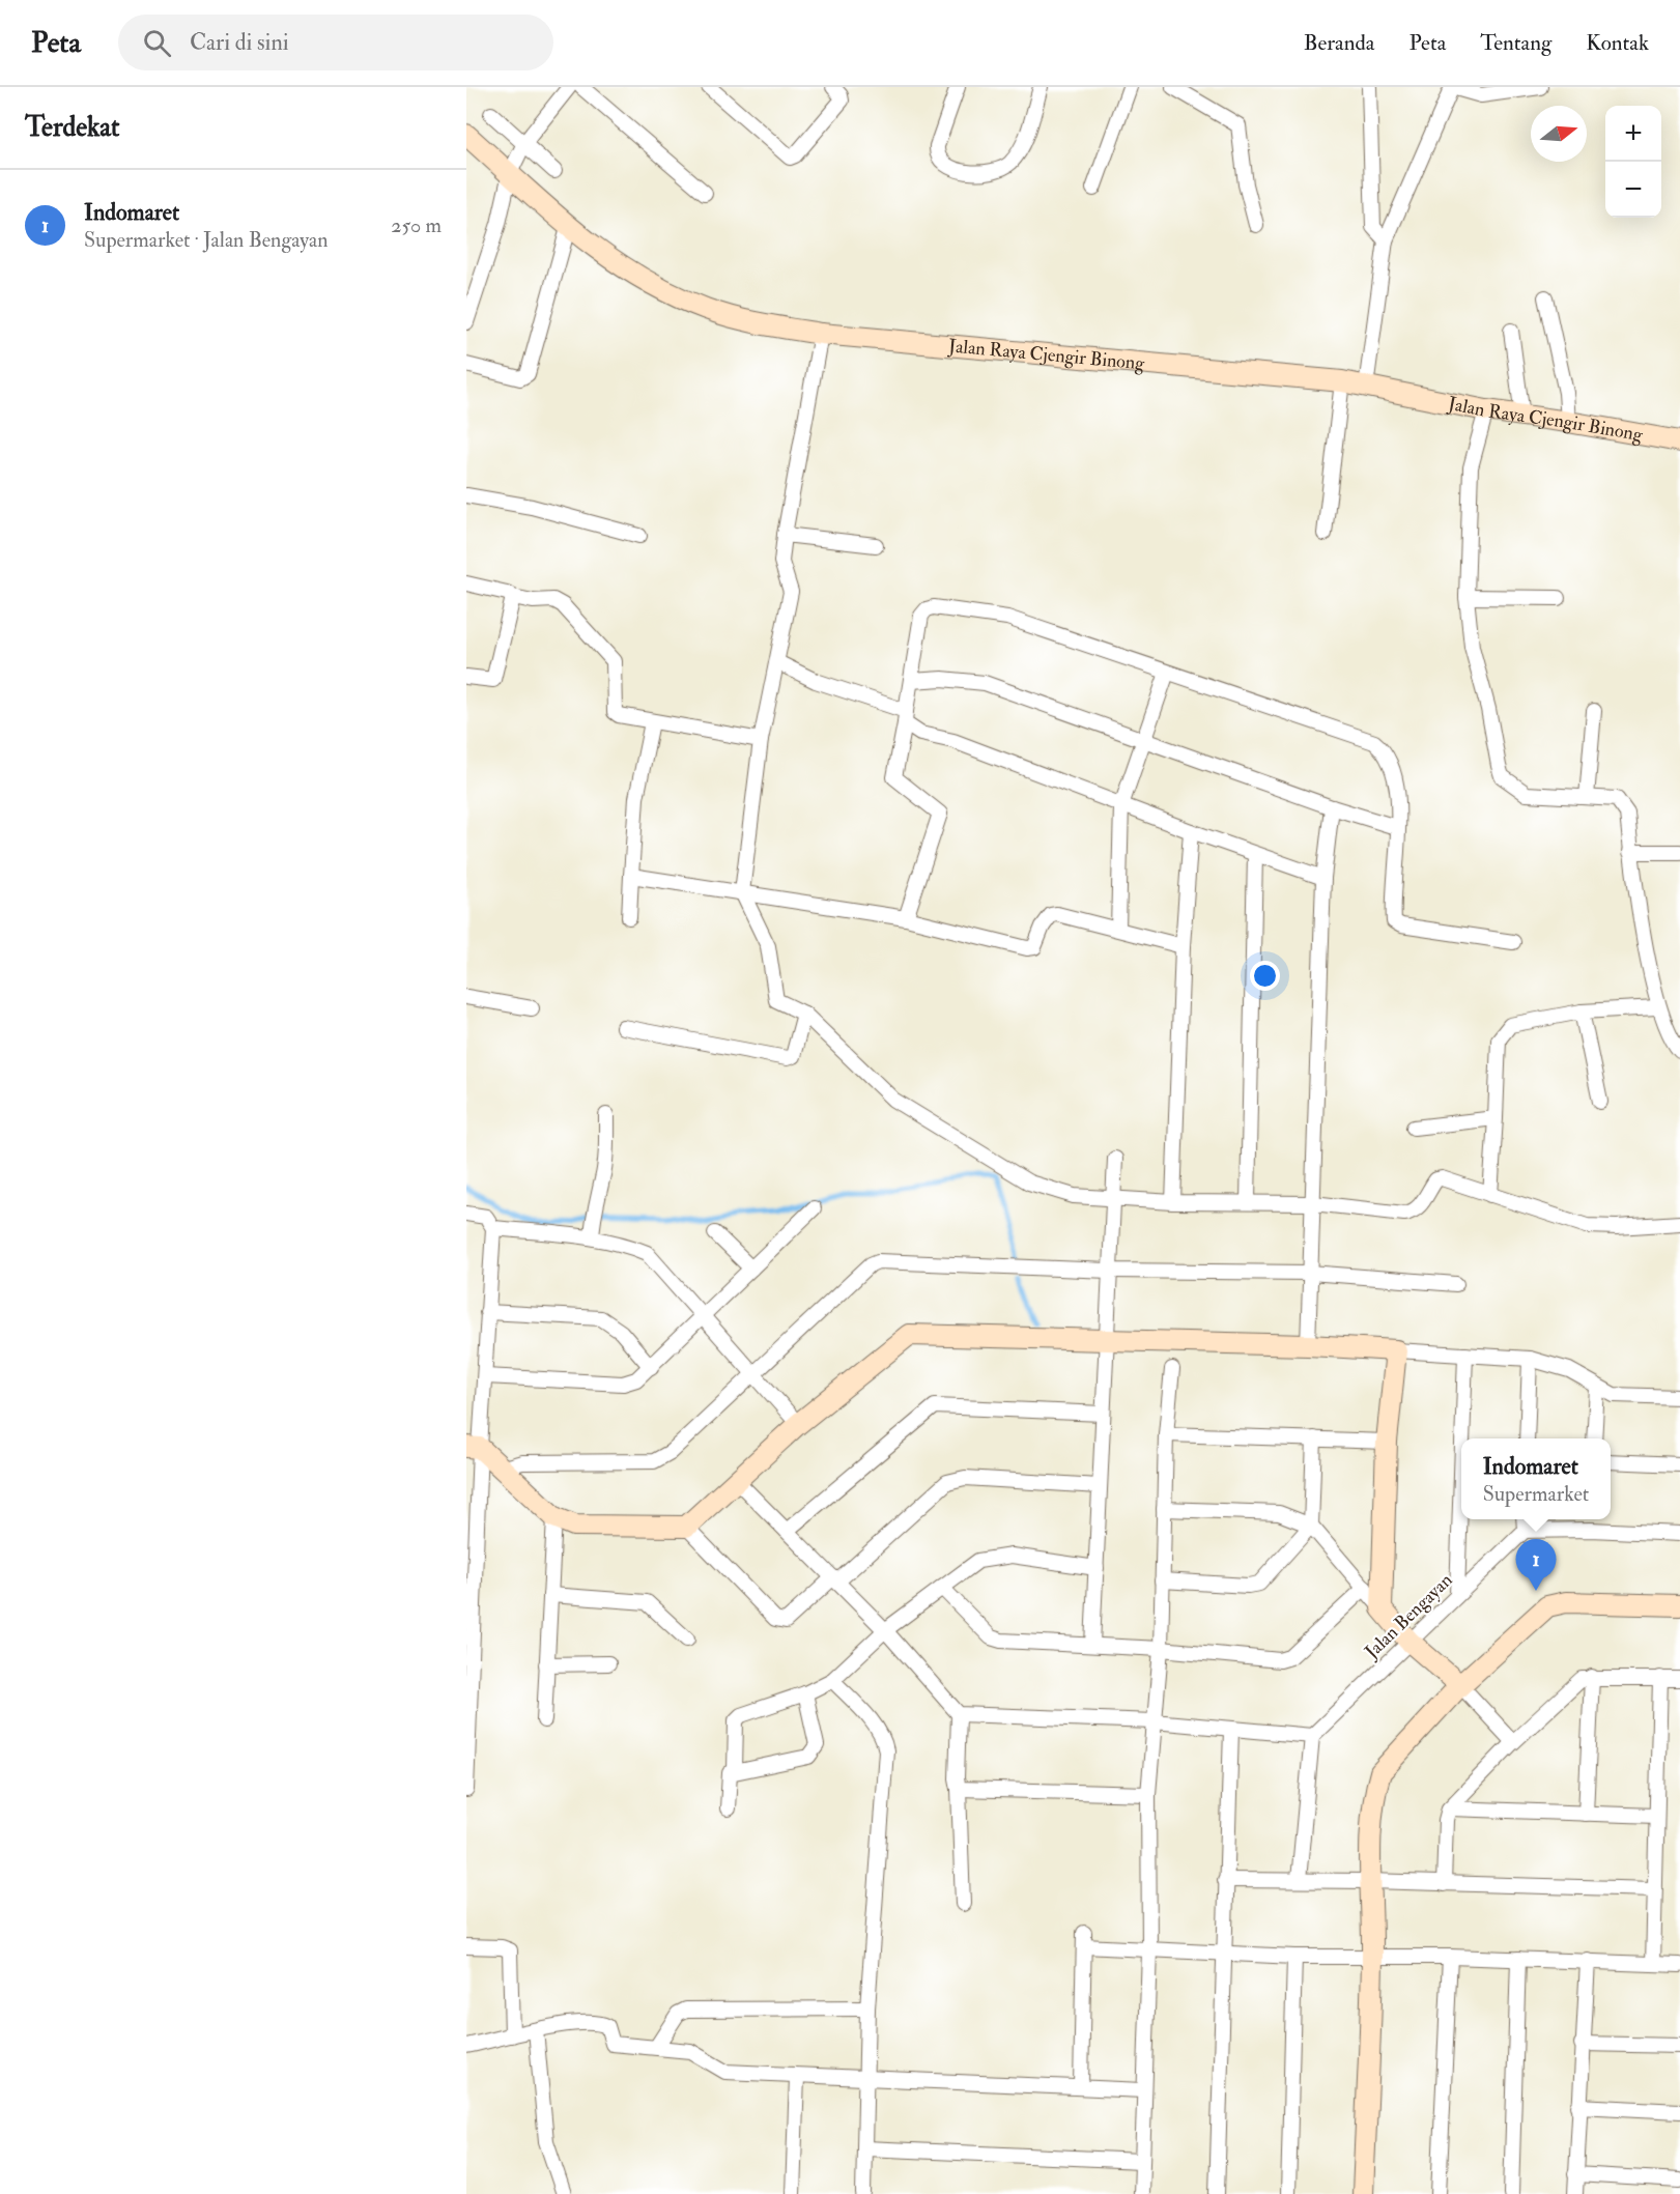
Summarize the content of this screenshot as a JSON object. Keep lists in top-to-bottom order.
{
  "streets": {
    "street": ["Jalan Raya Cjengir Binong", "Jalan Bengayan"]
  },
  "north": "right",
  "page": {
    "header": "Peta",
    "search": "Cari di sini",
    "nav": [
      "Beranda",
      "Peta",
      "Tentang",
      "Kontak"
    ],
    "heading": "Terdekat",
    "map_buttons": ["+", "−"],
    "list": [
      {
        "mark": "1",
        "name": "Indomaret",
        "note": "Supermarket · Jalan Bengayan",
        "value": "250 m"
      }
    ],
    "popup": ["Indomaret", "Supermarket"],
    "pins": "1"
  }
}
